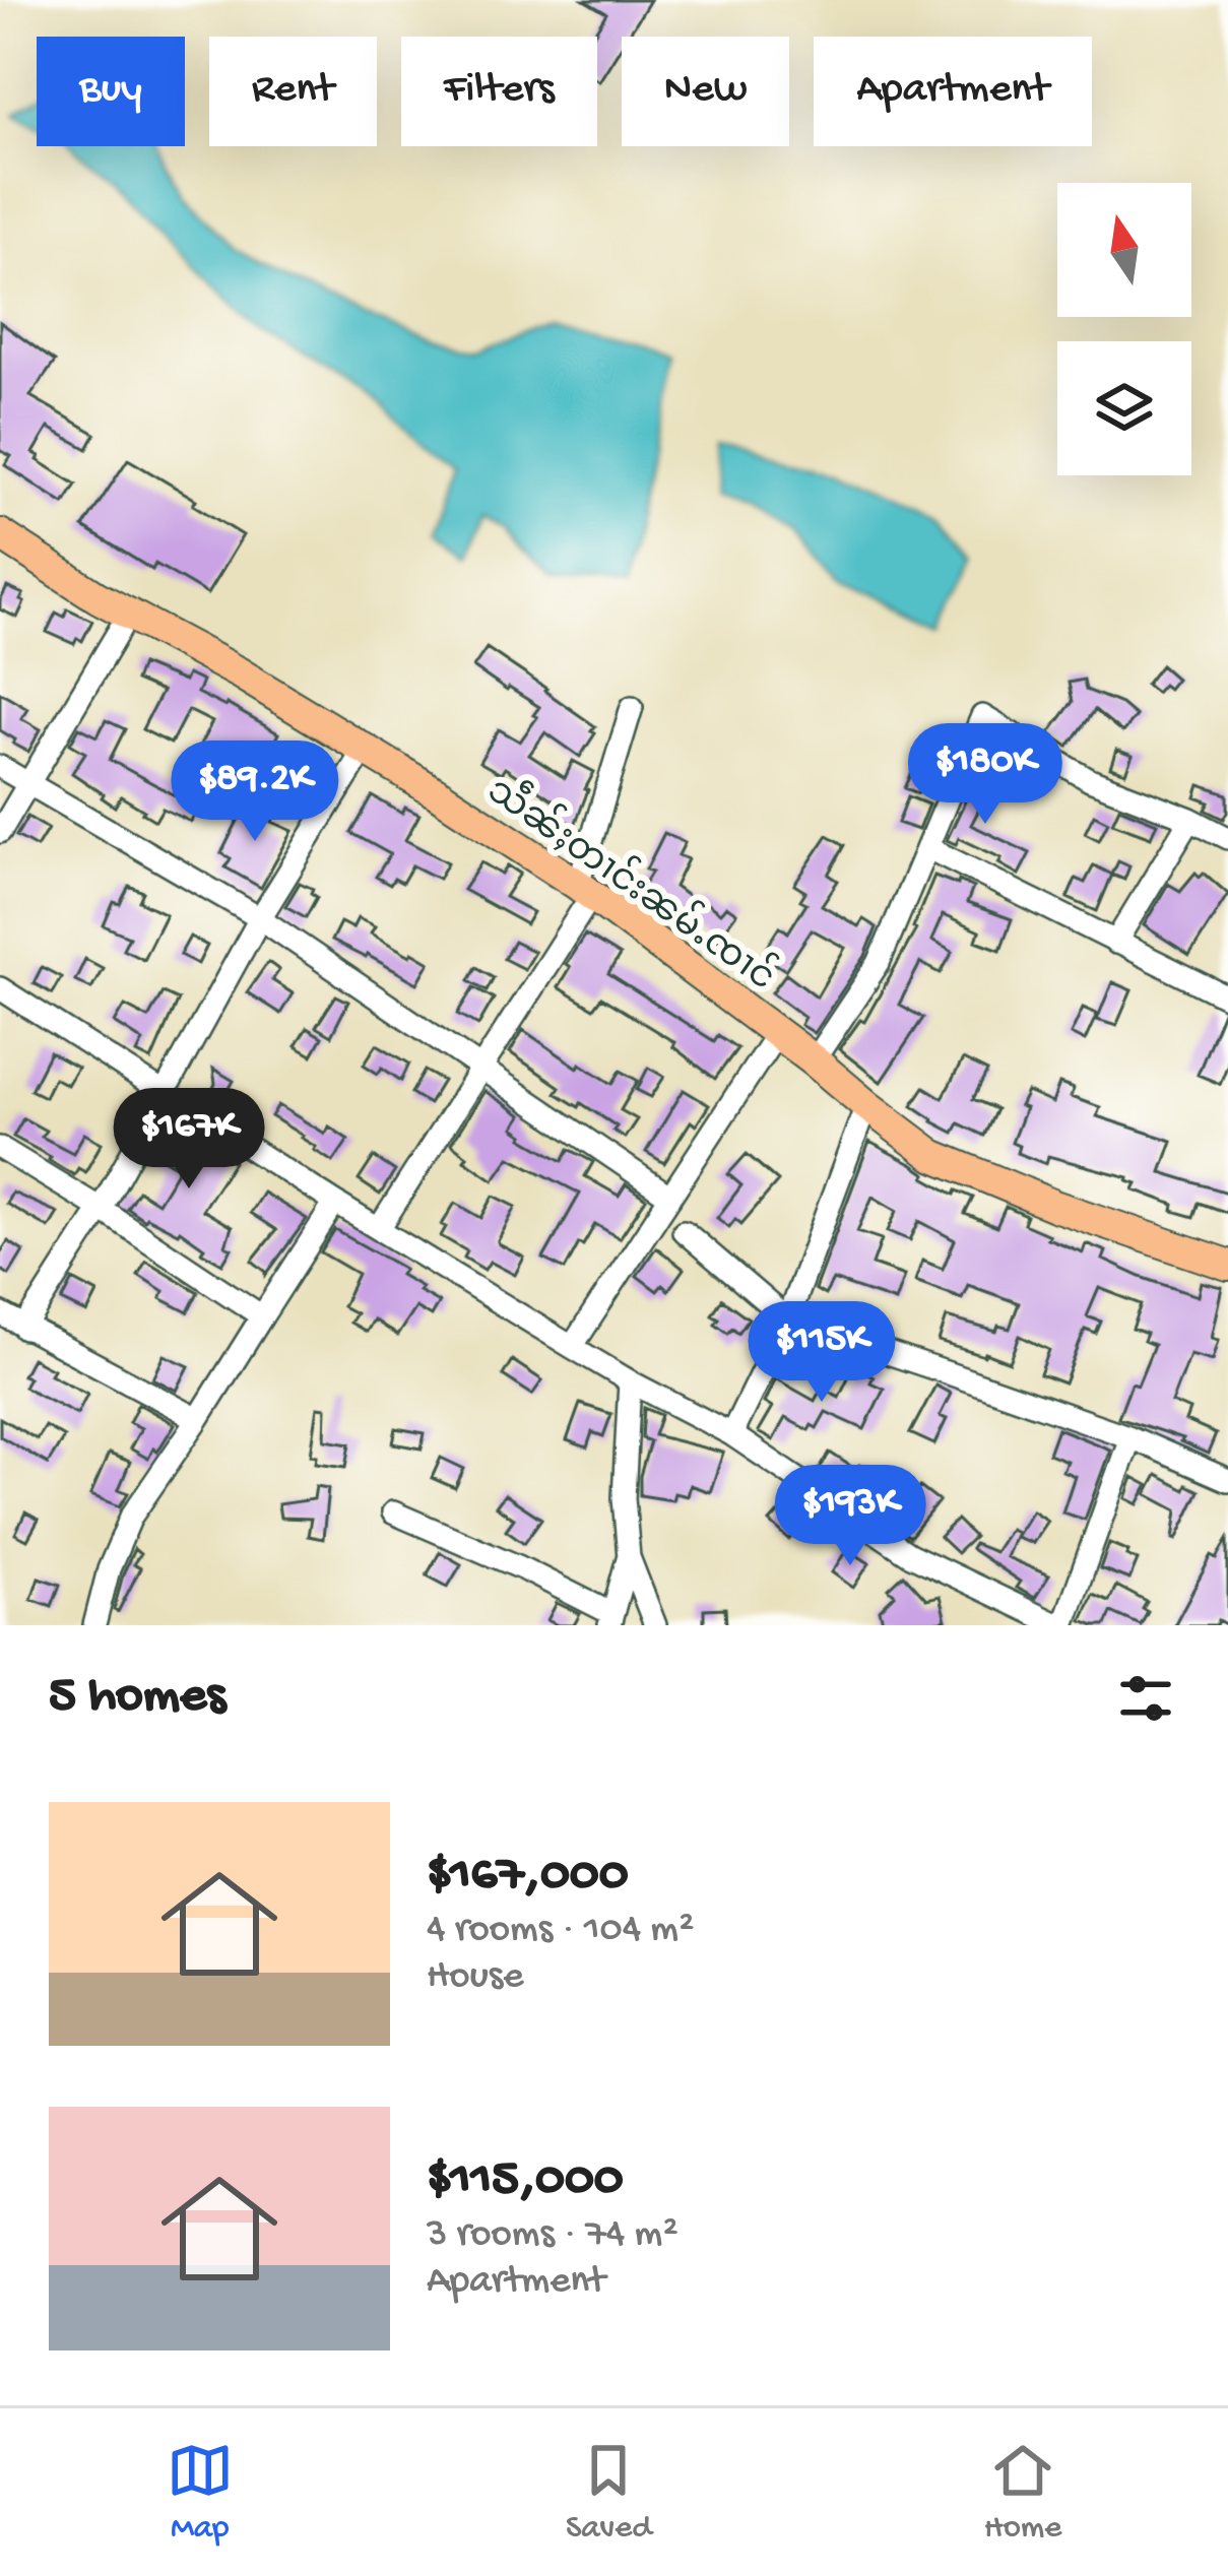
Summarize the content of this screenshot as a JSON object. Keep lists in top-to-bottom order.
{
  "streets": {
    "highway": ["သဵၼ်ႈတၢင်းၼမ်ႉၸၢင်"]
  },
  "north": "top",
  "page": {
    "chip": [
      "Buy",
      "Rent",
      "Filters",
      "New",
      "Apartment"
    ],
    "price": [
      "$180K",
      "$89.2K",
      "$167K",
      "$115K",
      "$193K"
    ],
    "heading": "5 homes",
    "list": [
      {
        "name": "$167,000",
        "note": "4 rooms · 104 m² · House"
      },
      {
        "name": "$115,000",
        "note": "3 rooms · 74 m² · Apartment"
      }
    ],
    "tabs": ["Map", "Saved", "Home"]
  }
}
